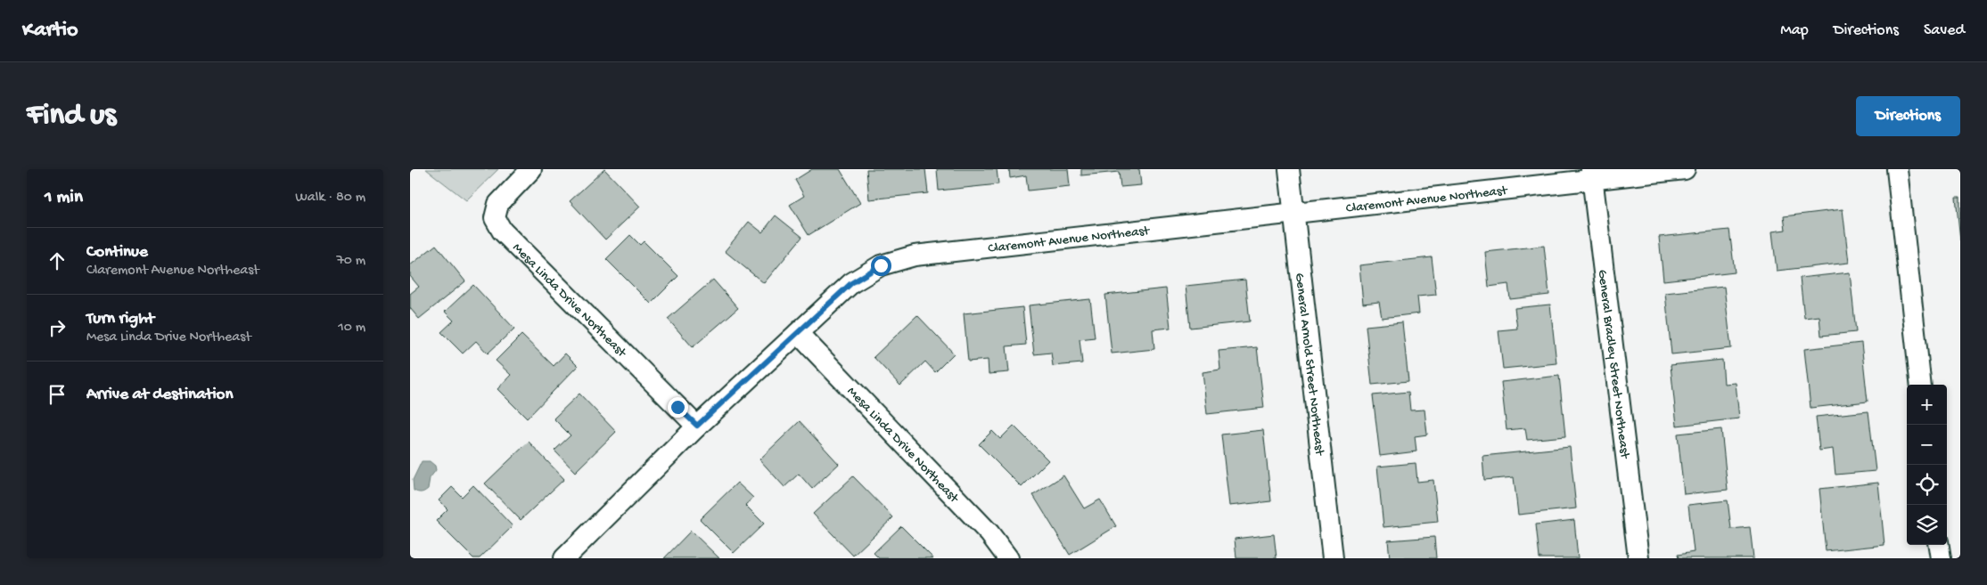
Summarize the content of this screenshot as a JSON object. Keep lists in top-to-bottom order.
{
  "streets": {
    "street": [
      "Claremont Avenue Northeast",
      "Mesa Linda Drive Northeast",
      "General Arnold Street Northeast",
      "General Bradley Street Northeast"
    ]
  },
  "crossings": [
    ["Claremont Avenue Northeast", "Mesa Linda Drive Northeast"],
    ["Claremont Avenue Northeast", "General Arnold Street Northeast"],
    ["Claremont Avenue Northeast", "General Bradley Street Northeast"]
  ],
  "page": {
    "header": "Kartio",
    "nav": ["Map", "Directions", "Saved"],
    "buttons": "Directions",
    "title": "Find us",
    "heading": ["1 min", "Walk · 80 m"],
    "list": [
      ["Continue", "Claremont Avenue Northeast", "70 m"],
      ["Turn right", "Mesa Linda Drive Northeast", "10 m"],
      "Arrive at destination"
    ],
    "map_buttons": ["+", "−"]
  }
}
